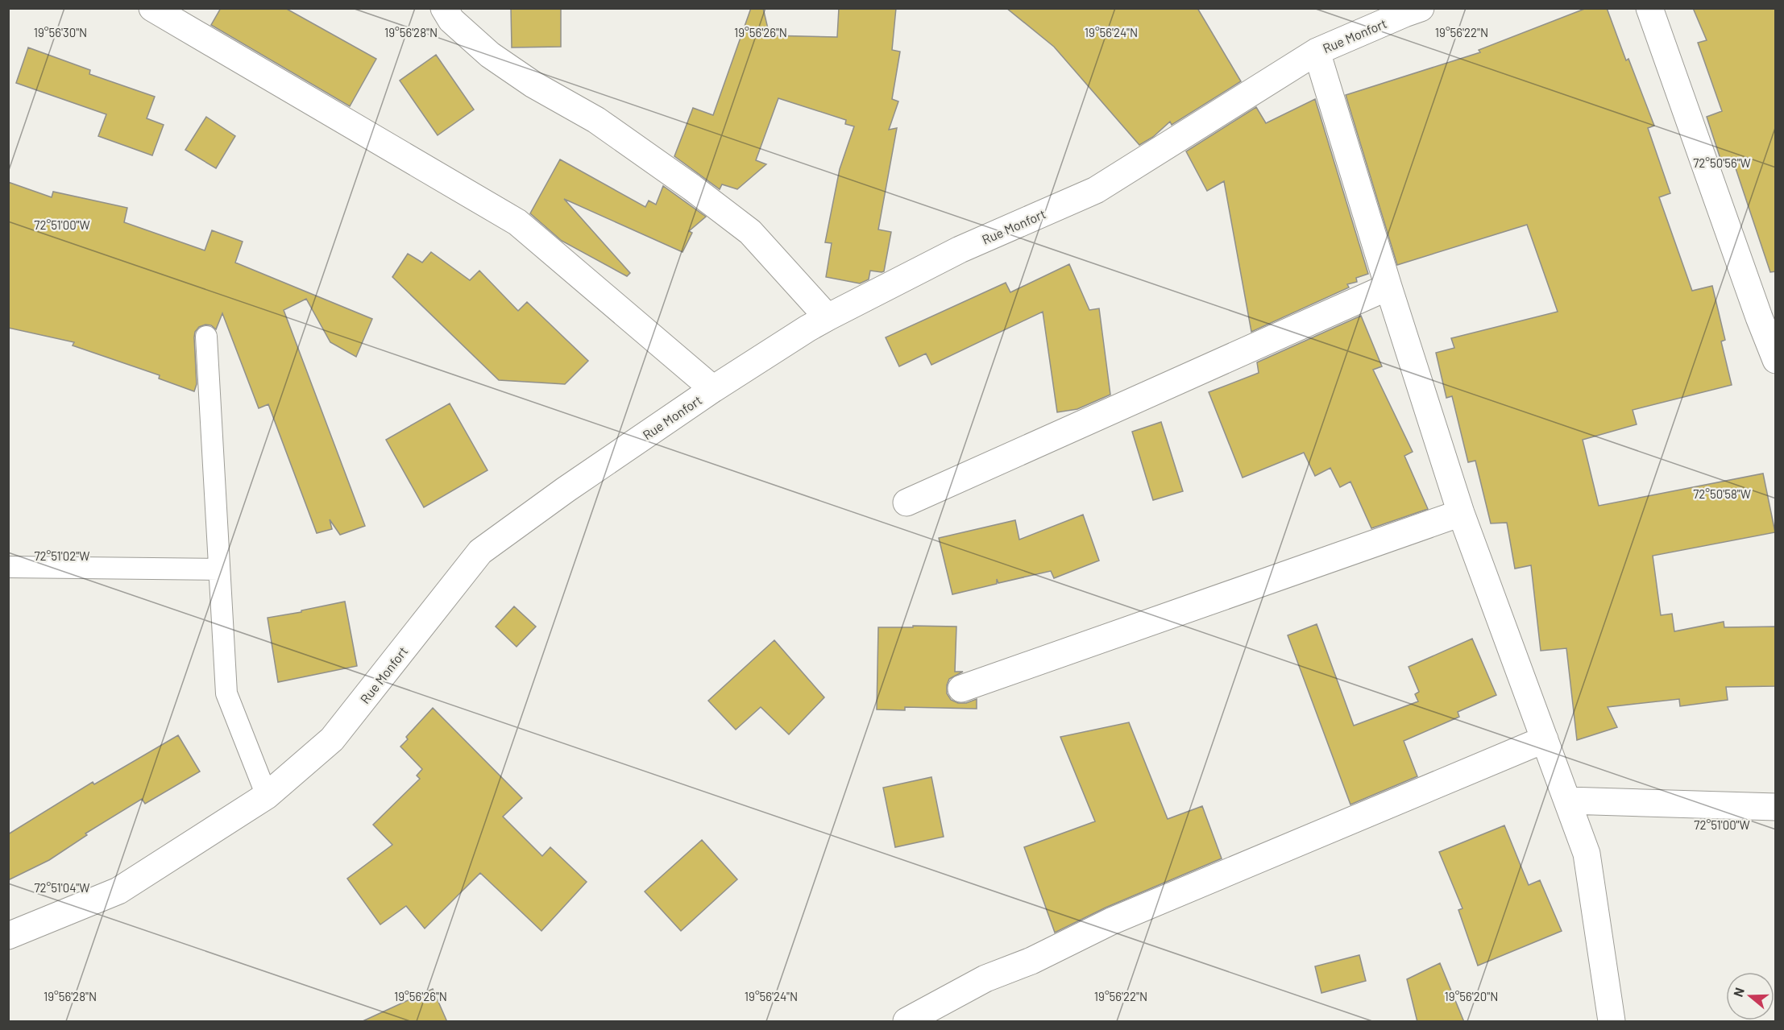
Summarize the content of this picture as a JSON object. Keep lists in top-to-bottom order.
{
  "streets": {
    "street": ["Rue Monfort"]
  },
  "north": "left",
  "coordinates": [
    "19°56'30\"N",
    "19°56'28\"N",
    "19°56'26\"N",
    "19°56'24\"N",
    "19°56'22\"N",
    "72°50'56\"W",
    "72°51'00\"W",
    "72°50'58\"W",
    "72°51'02\"W",
    "72°51'04\"W",
    "19°56'20\"N"
  ]
}
